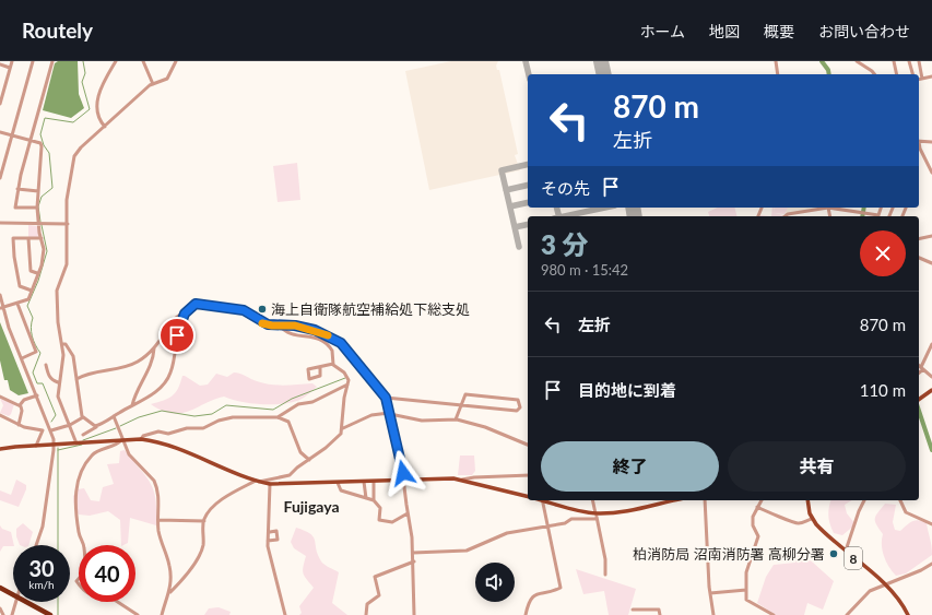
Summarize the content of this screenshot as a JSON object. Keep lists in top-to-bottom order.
{
  "streets": {
    "main road": ["8"]
  },
  "districts": ["Fujigaya"],
  "places": ["海上自衛隊航空補給処下総支処", "柏消防局 沼南消防署 高柳分署"],
  "page": {
    "header": "Routely",
    "nav": [
      "ホーム",
      "地図",
      "概要",
      "お問い合わせ"
    ],
    "turn": ["870 m", "左折"],
    "then": "その先",
    "heading": ["3 分", "980 m · 15:42"],
    "list": [
      {
        "name": "左折",
        "value": "870 m"
      },
      {
        "name": "目的地に到着",
        "value": "110 m"
      }
    ],
    "buttons": ["終了", "共有"],
    "speed": "30 km/h",
    "limit": "40"
  }
}
